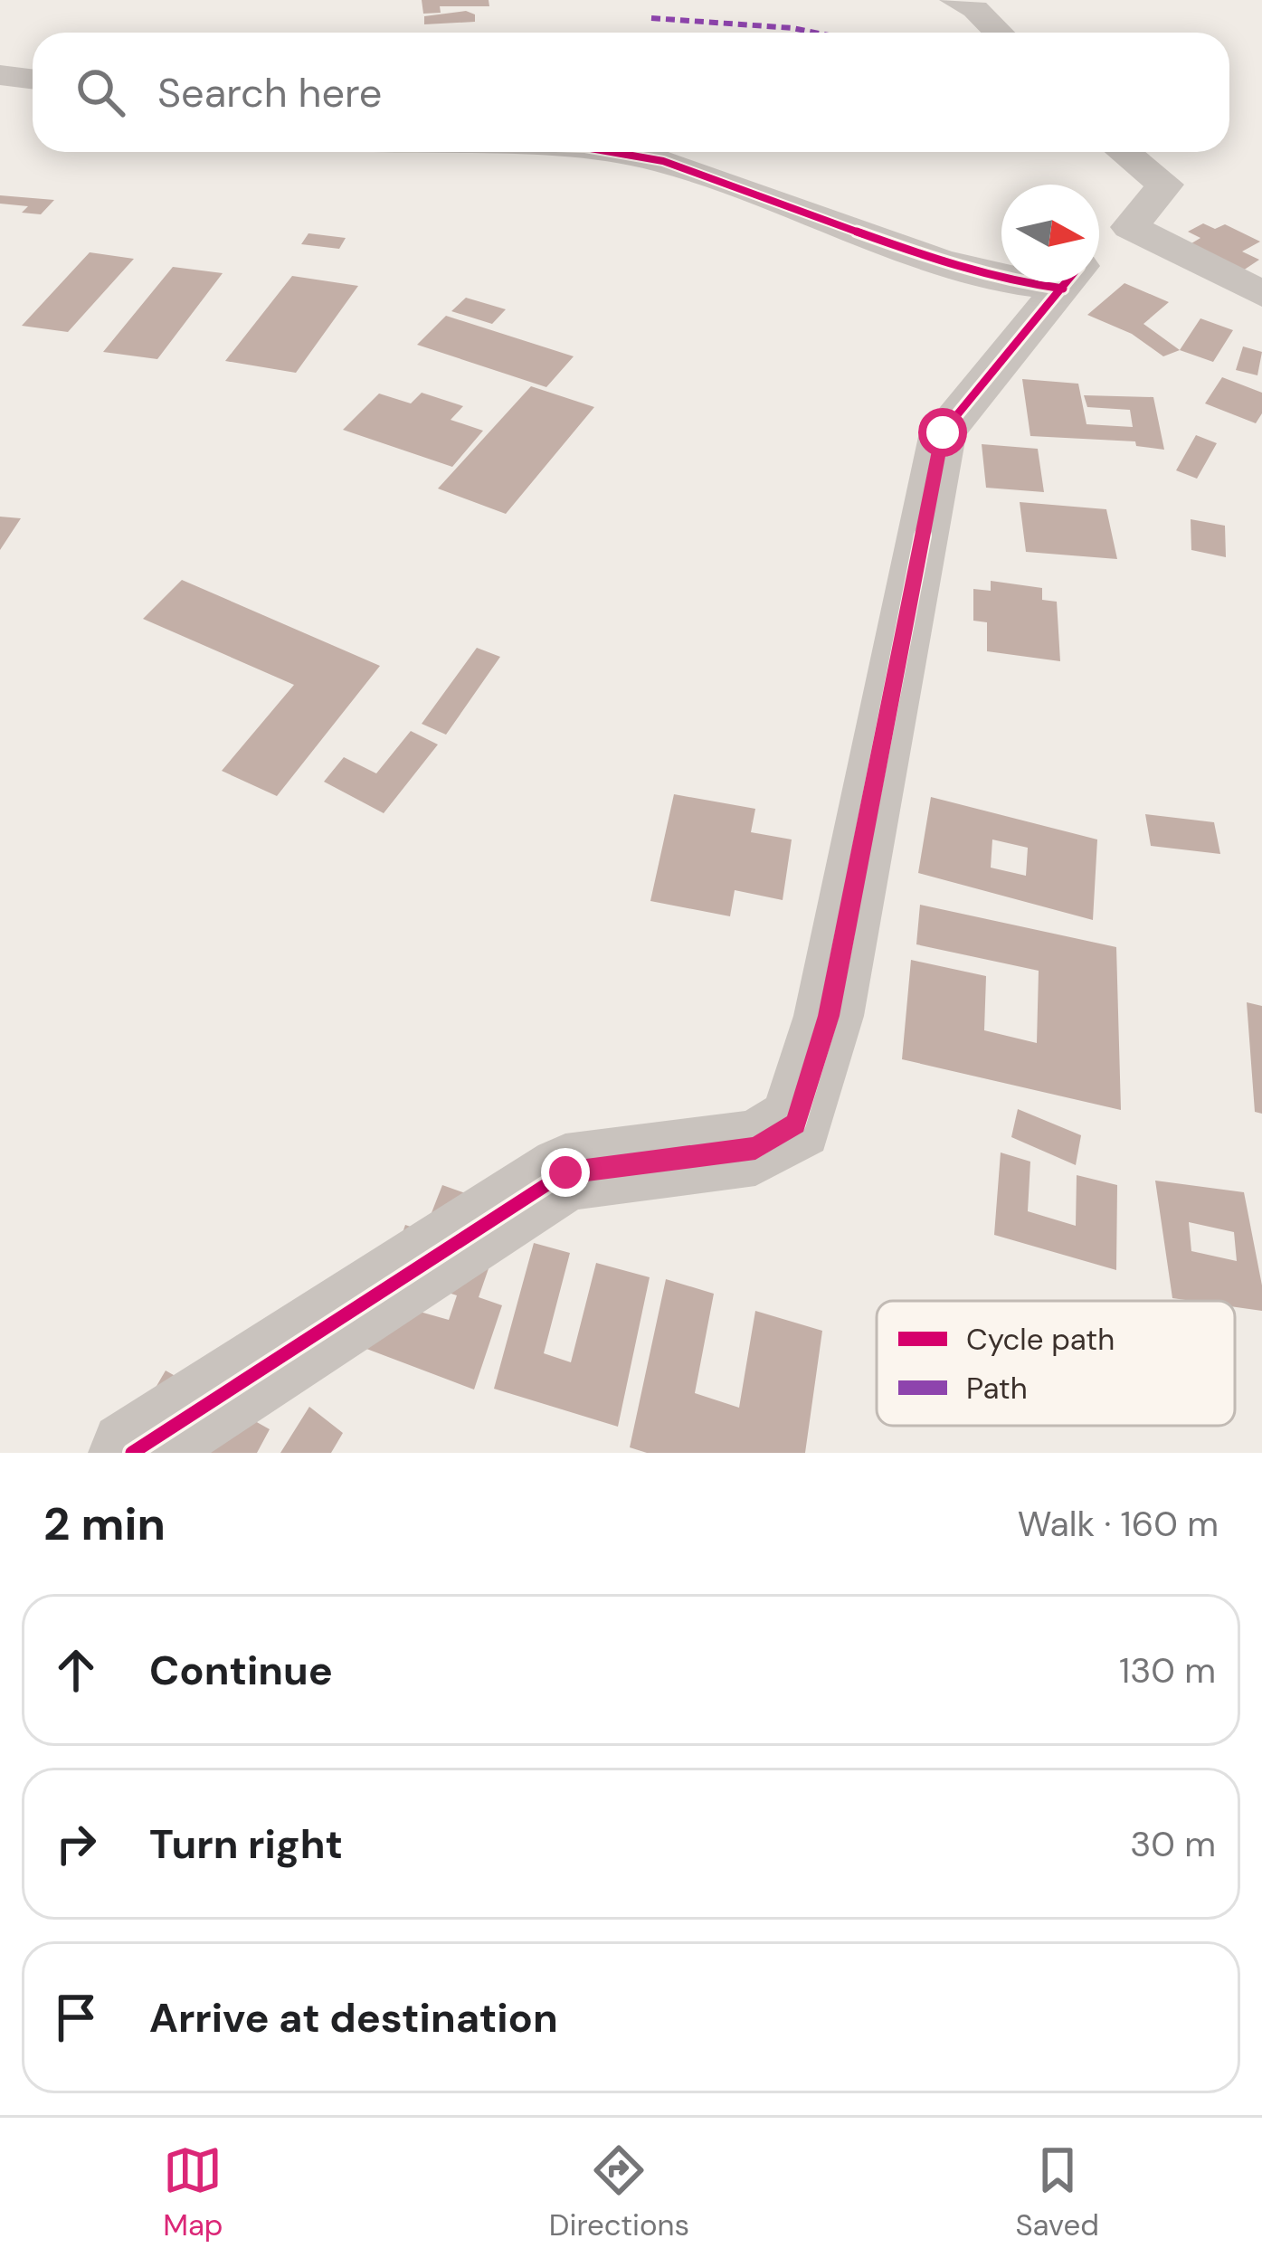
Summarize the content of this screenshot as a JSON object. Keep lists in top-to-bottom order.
{
  "legend": ["Cycle path", "Path"],
  "north": "right",
  "page": {
    "search": "Search here",
    "heading": ["2 min", "Walk · 160 m"],
    "list": [
      ["Continue", "130 m"],
      ["Turn right", "30 m"],
      "Arrive at destination"
    ],
    "nav": ["Map", "Directions", "Saved"]
  }
}
